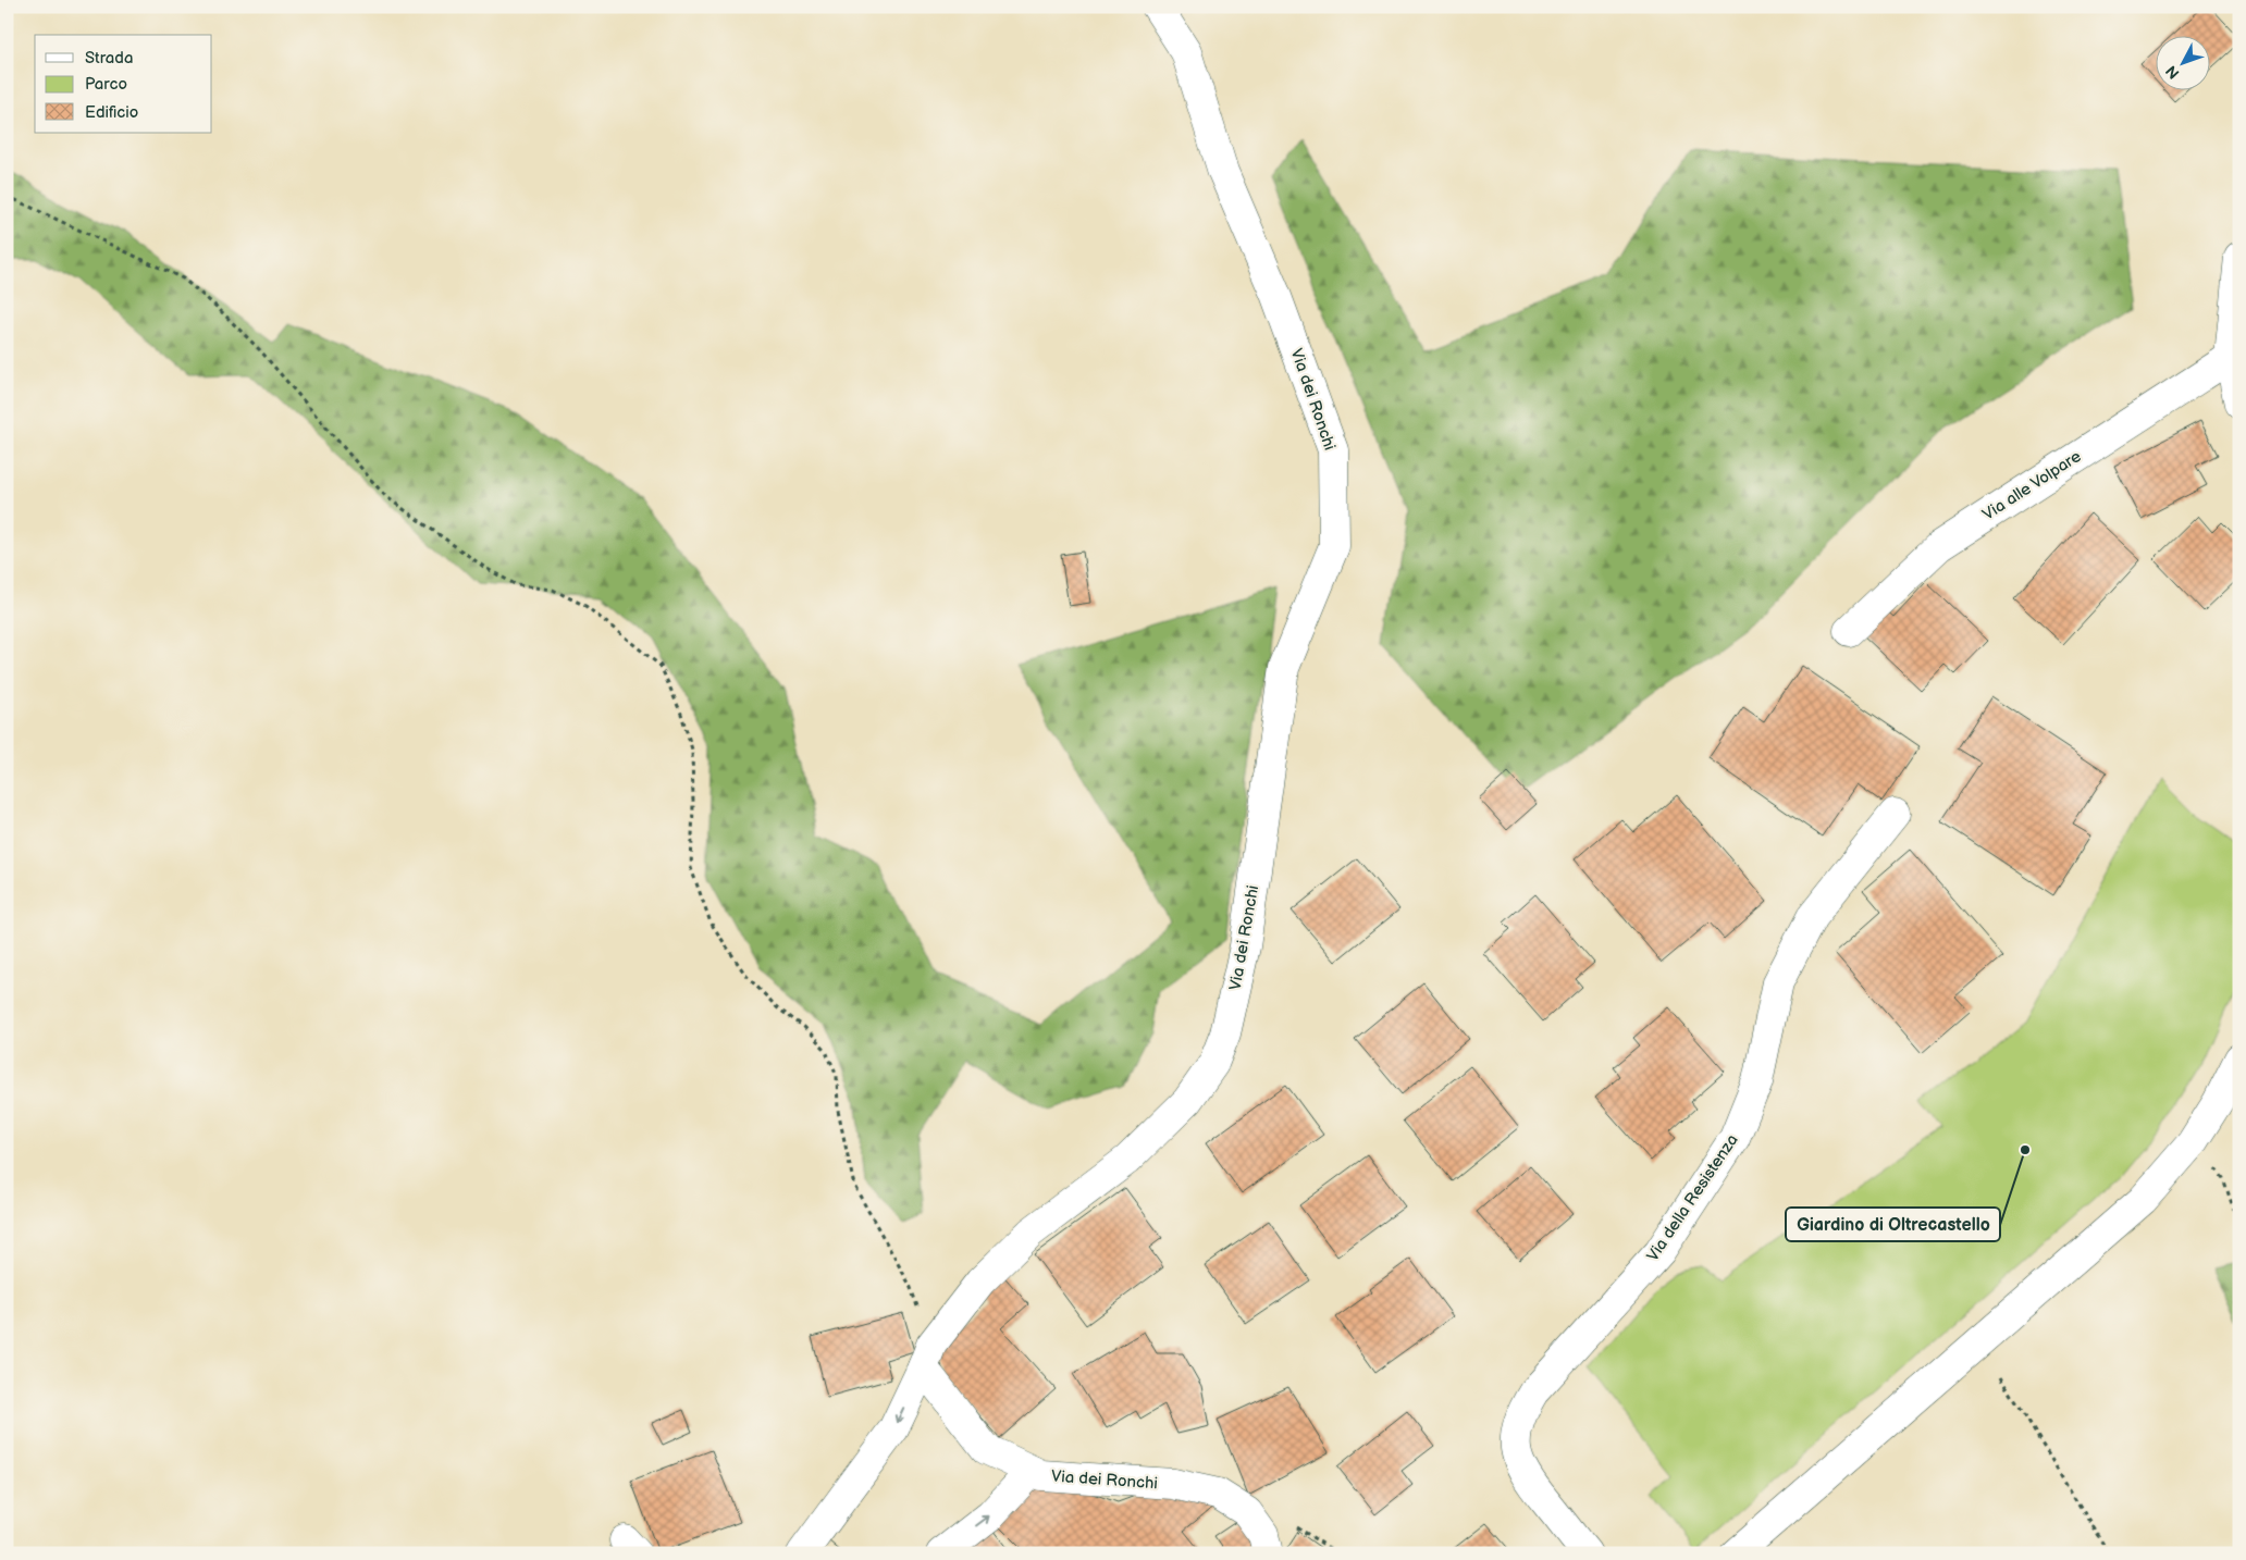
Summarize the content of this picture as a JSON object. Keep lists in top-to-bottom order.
{
  "streets": {
    "street": ["Via dei Ronchi", "Via alle Volpare", "Via della Resistenza"]
  },
  "places": ["Giardino di Oltrecastello"],
  "legend": ["Strada", "Parco", "Edificio"],
  "north": "bottom left"
}
